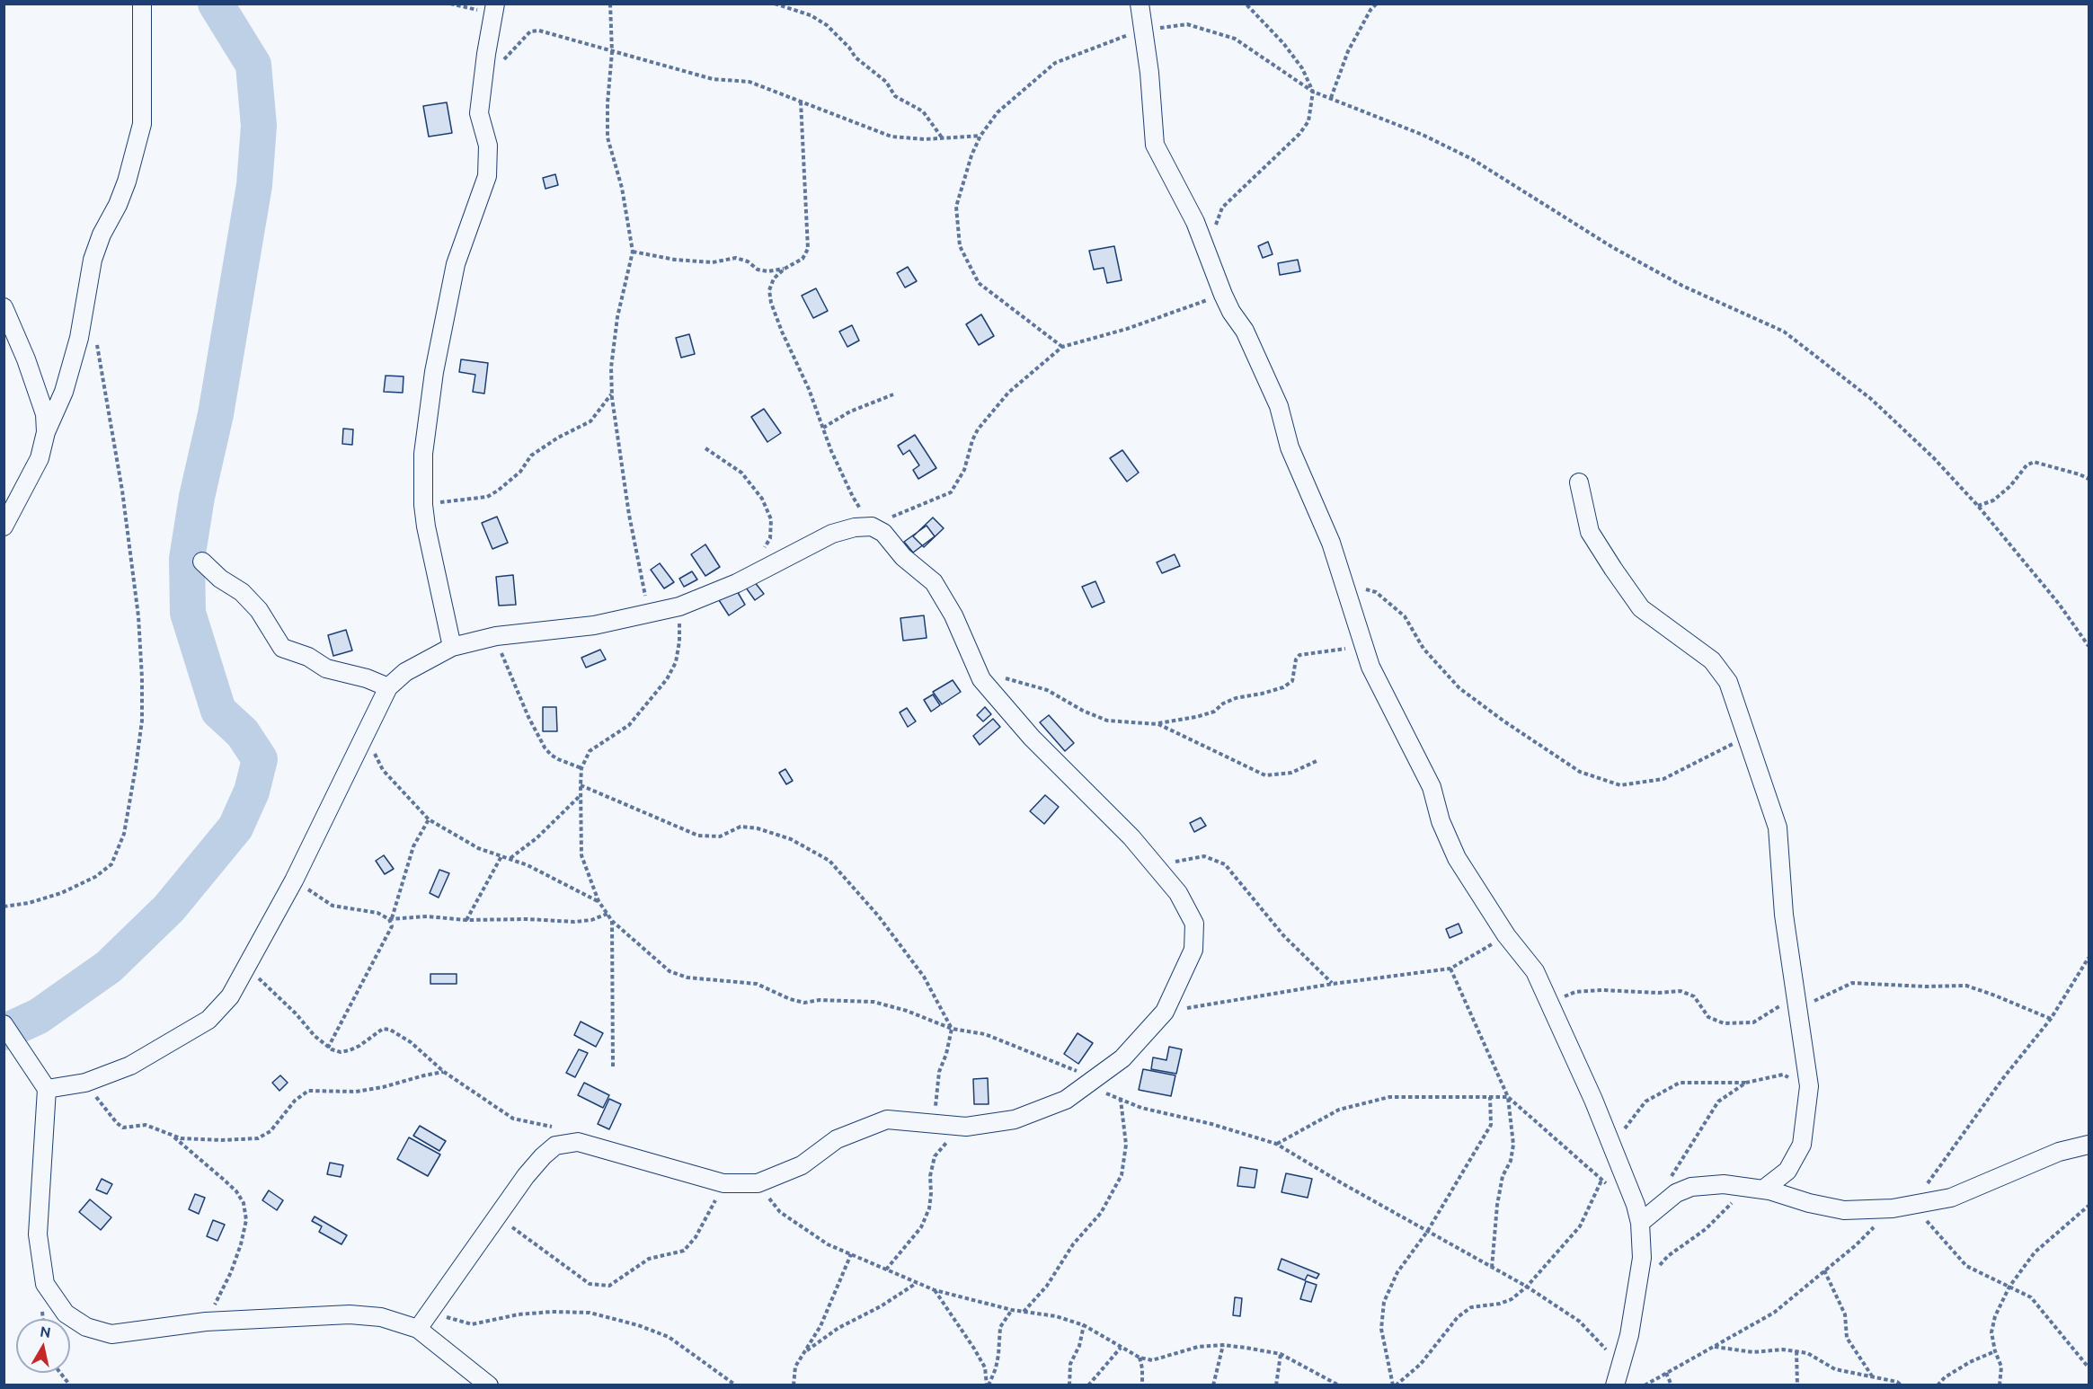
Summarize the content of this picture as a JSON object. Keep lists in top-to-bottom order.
{
  "north": "top"
}
